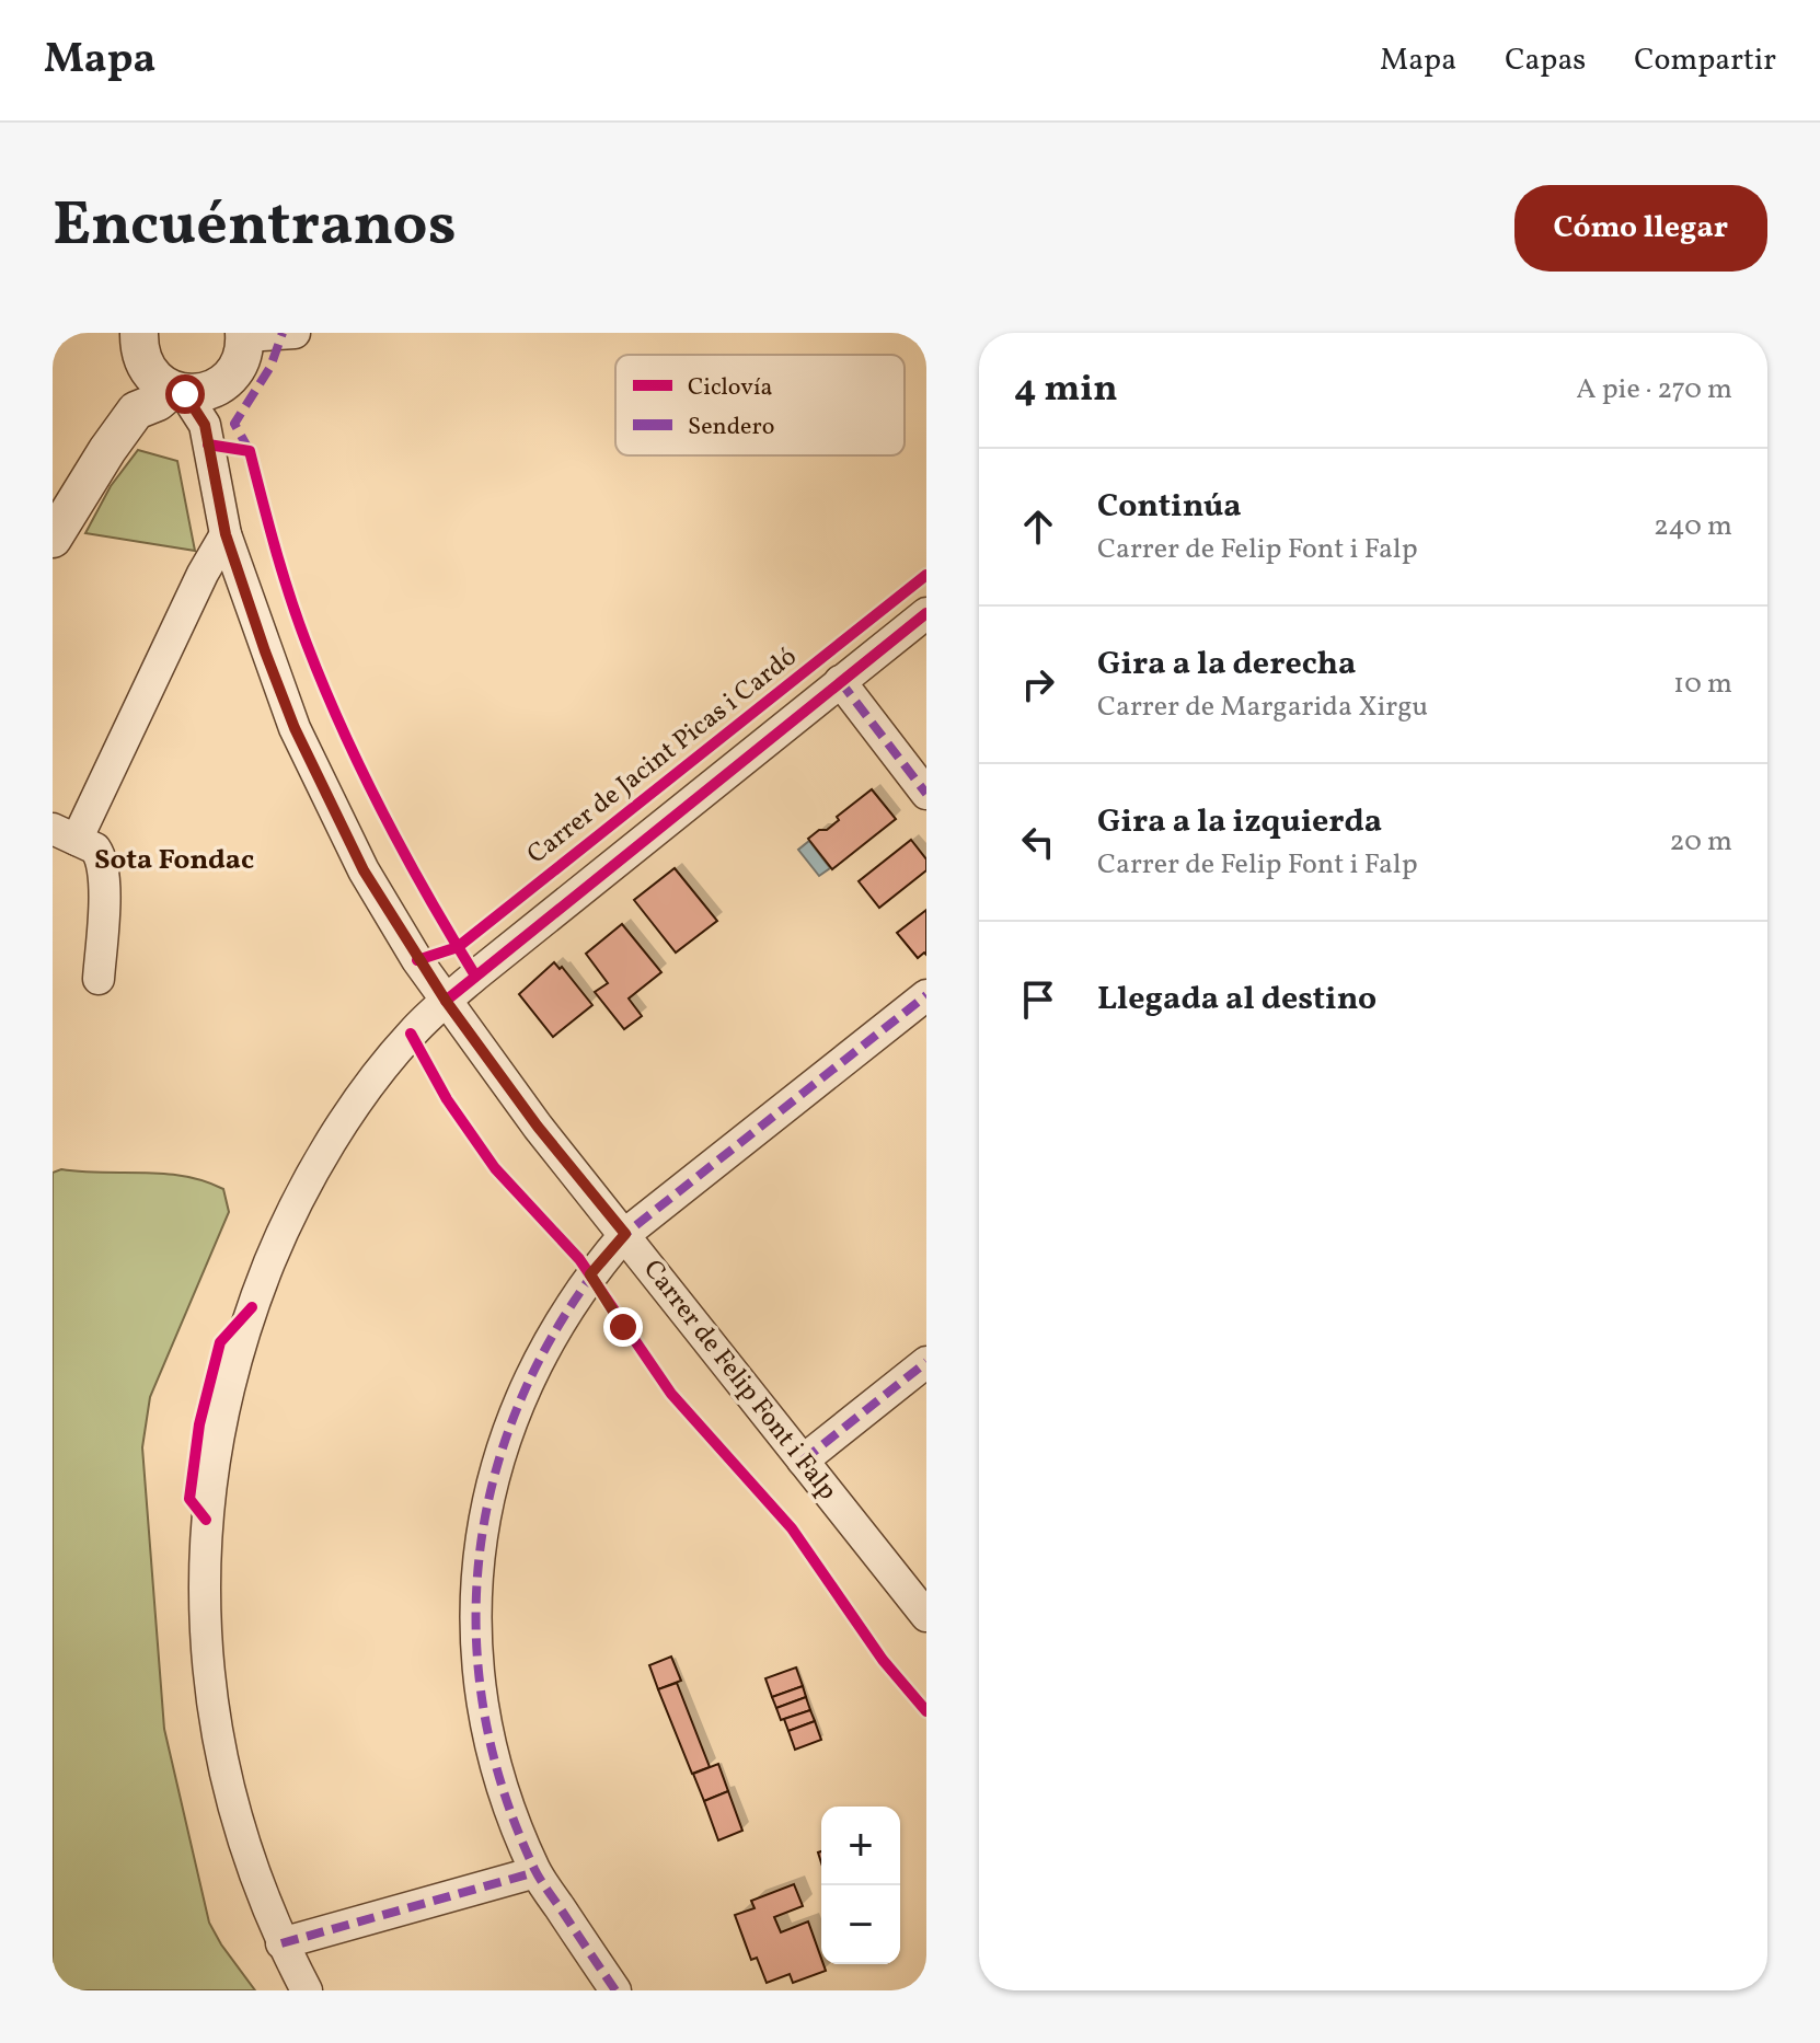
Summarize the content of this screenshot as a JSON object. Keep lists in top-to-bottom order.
{
  "streets": {
    "street": ["Carrer de Jacint Picas i Cardó", "Carrer de Felip Font i Falp"]
  },
  "crossings": [
    ["Carrer de Jacint Picas i Cardó", "Carrer de Felip Font i Falp"]
  ],
  "districts": ["Sota Fondac"],
  "legend": ["Ciclovía", "Sendero"],
  "page": {
    "header": "Mapa",
    "nav": ["Mapa", "Capas", "Compartir"],
    "title": "Encuéntranos",
    "buttons": "Cómo llegar",
    "heading": ["4 min", "A pie · 270 m"],
    "list": [
      ["Continúa", "Carrer de Felip Font i Falp", "240 m"],
      ["Gira a la derecha", "Carrer de Margarida Xirgu", "10 m"],
      ["Gira a la izquierda", "Carrer de Felip Font i Falp", "20 m"],
      "Llegada al destino"
    ],
    "map_buttons": ["+", "−"]
  }
}
